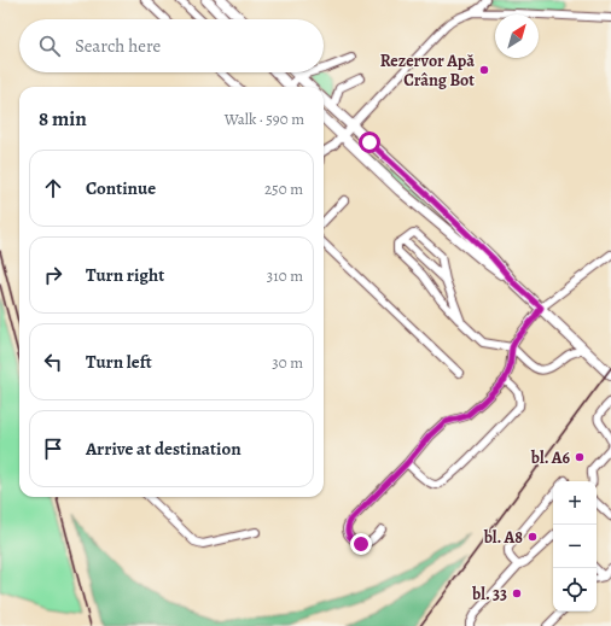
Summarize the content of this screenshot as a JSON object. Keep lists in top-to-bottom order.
{
  "places": [
    "Rezervor Apă Crâng Bot",
    "bl. A6",
    "bl. A8",
    "bl. 33"
  ],
  "north": "top right",
  "page": {
    "search": "Search here",
    "heading": ["8 min", "Walk · 590 m"],
    "list": [
      ["Continue", "250 m"],
      ["Turn right", "310 m"],
      ["Turn left", "30 m"],
      "Arrive at destination"
    ],
    "map_buttons": ["+", "−"]
  }
}
